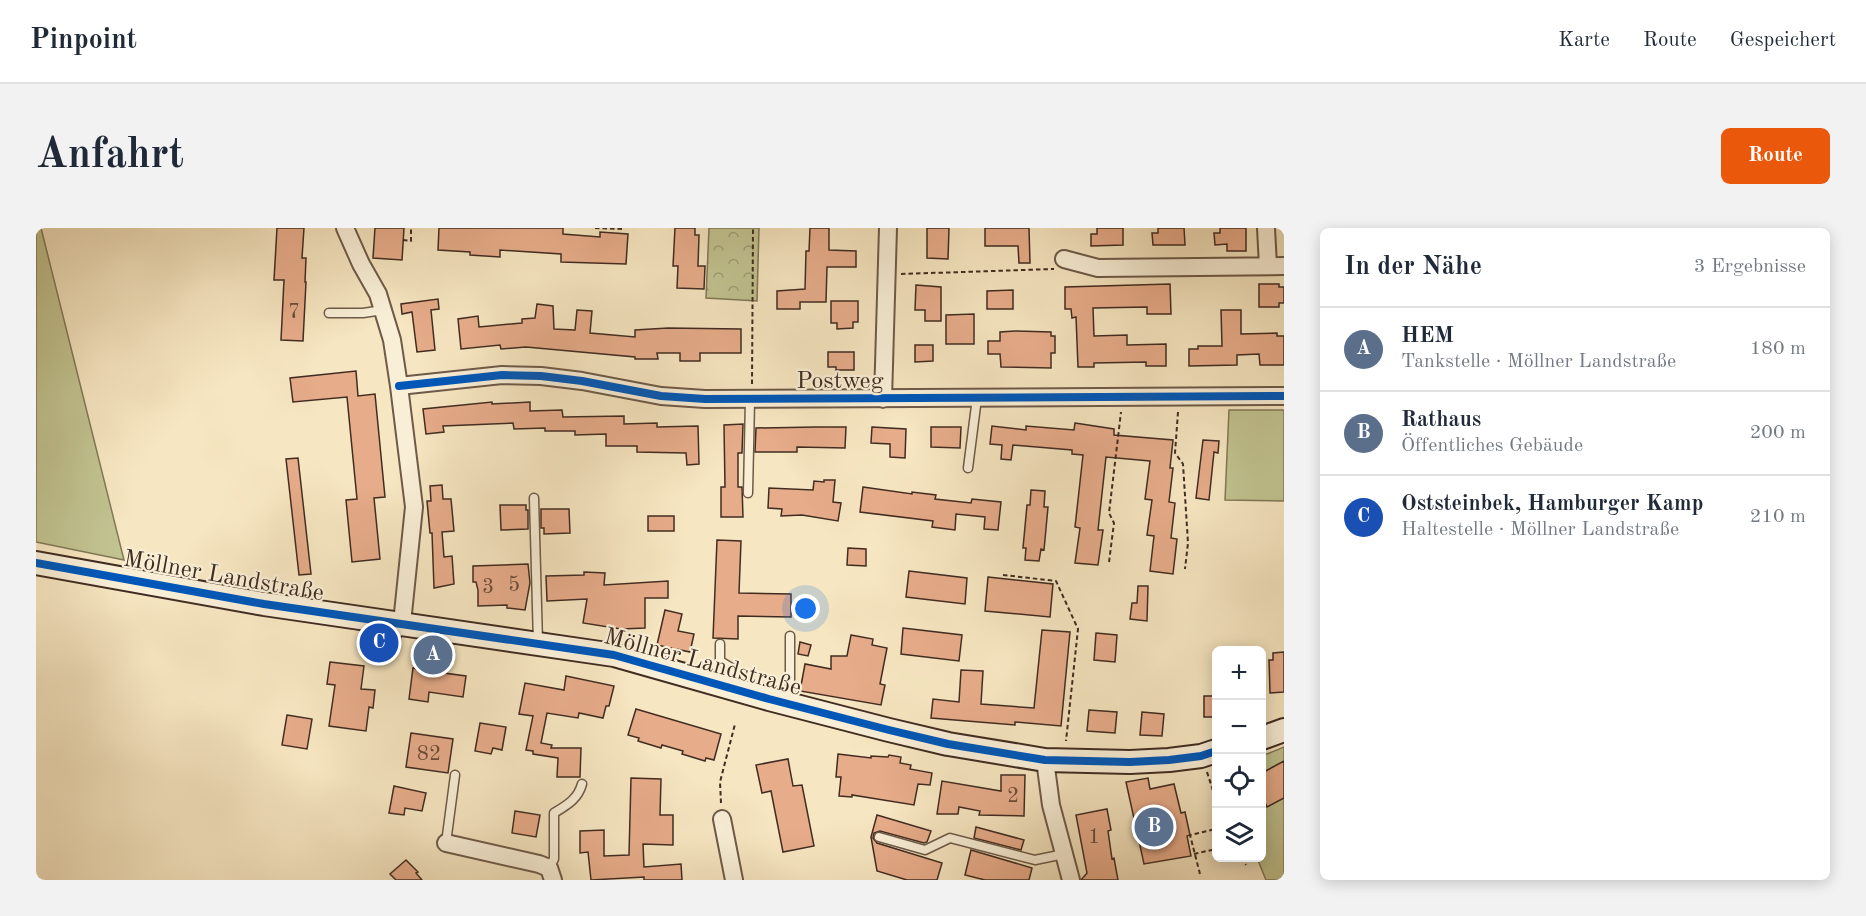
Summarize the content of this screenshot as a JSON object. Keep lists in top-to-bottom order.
{
  "streets": {
    "main road": ["Möllner Landstraße"],
    "street": ["Postweg"]
  },
  "house_numbers": [
    "7",
    "5",
    "3",
    "82",
    "2",
    "1"
  ],
  "page": {
    "header": "Pinpoint",
    "nav": ["Karte", "Route", "Gespeichert"],
    "buttons": "Route",
    "title": "Anfahrt",
    "heading": ["In der Nähe", "3 Ergebnisse"],
    "list": [
      {
        "mark": "A",
        "name": "HEM",
        "note": "Tankstelle · Möllner Landstraße",
        "value": "180 m"
      },
      {
        "mark": "B",
        "name": "Rathaus",
        "note": "Öffentliches Gebäude",
        "value": "200 m"
      },
      {
        "mark": "C",
        "name": "Oststeinbek, Hamburger Kamp",
        "note": "Haltestelle · Möllner Landstraße",
        "value": "210 m"
      }
    ],
    "pins": ["C", "A", "B"],
    "map_buttons": ["+", "−"]
  }
}
